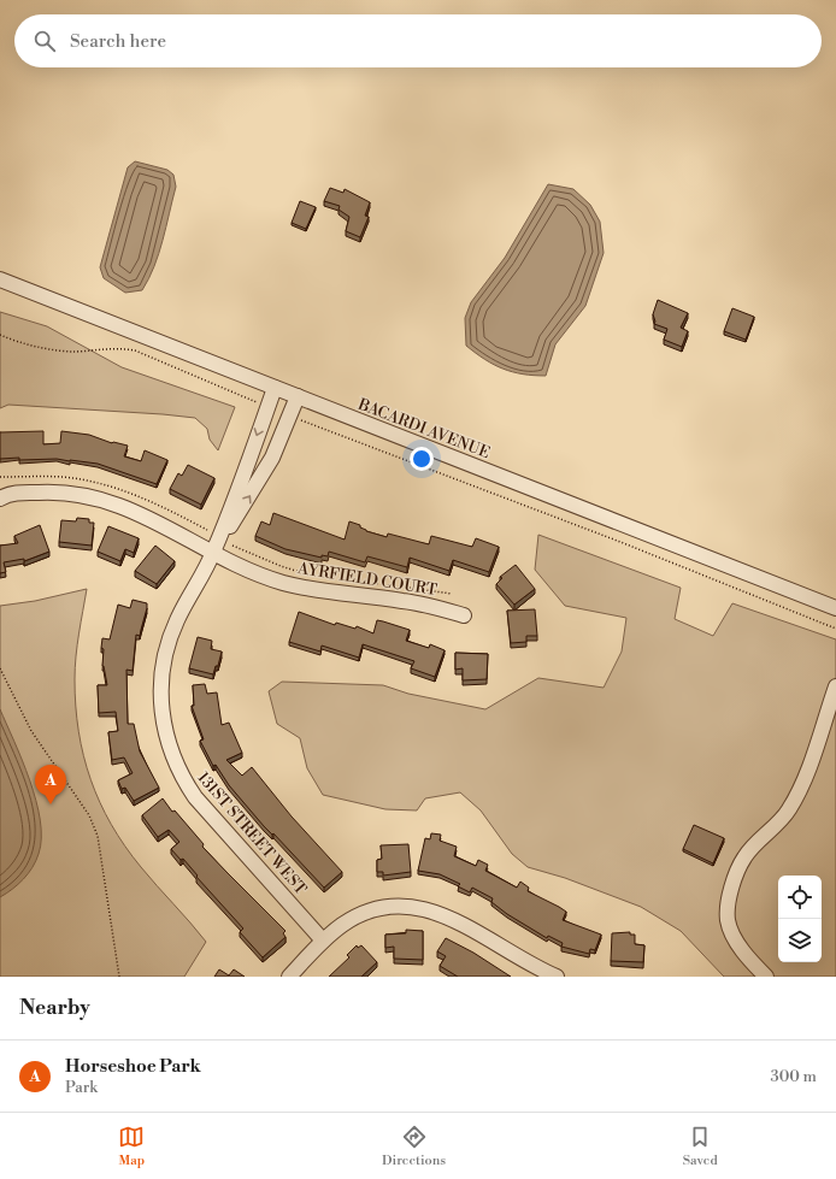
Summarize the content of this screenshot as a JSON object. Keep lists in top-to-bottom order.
{
  "streets": {
    "street": ["BACARDI AVENUE", "AYRFIELD COURT", "131ST STREET WEST"]
  },
  "crossings": [
    ["BACARDI AVENUE", "131ST STREET WEST"],
    ["AYRFIELD COURT", "131ST STREET WEST"]
  ],
  "page": {
    "search": "Search here",
    "pins": "A",
    "heading": "Nearby",
    "list": [
      {
        "mark": "A",
        "name": "Horseshoe Park",
        "note": "Park",
        "value": "300 m"
      }
    ],
    "nav": ["Map", "Directions", "Saved"]
  }
}
